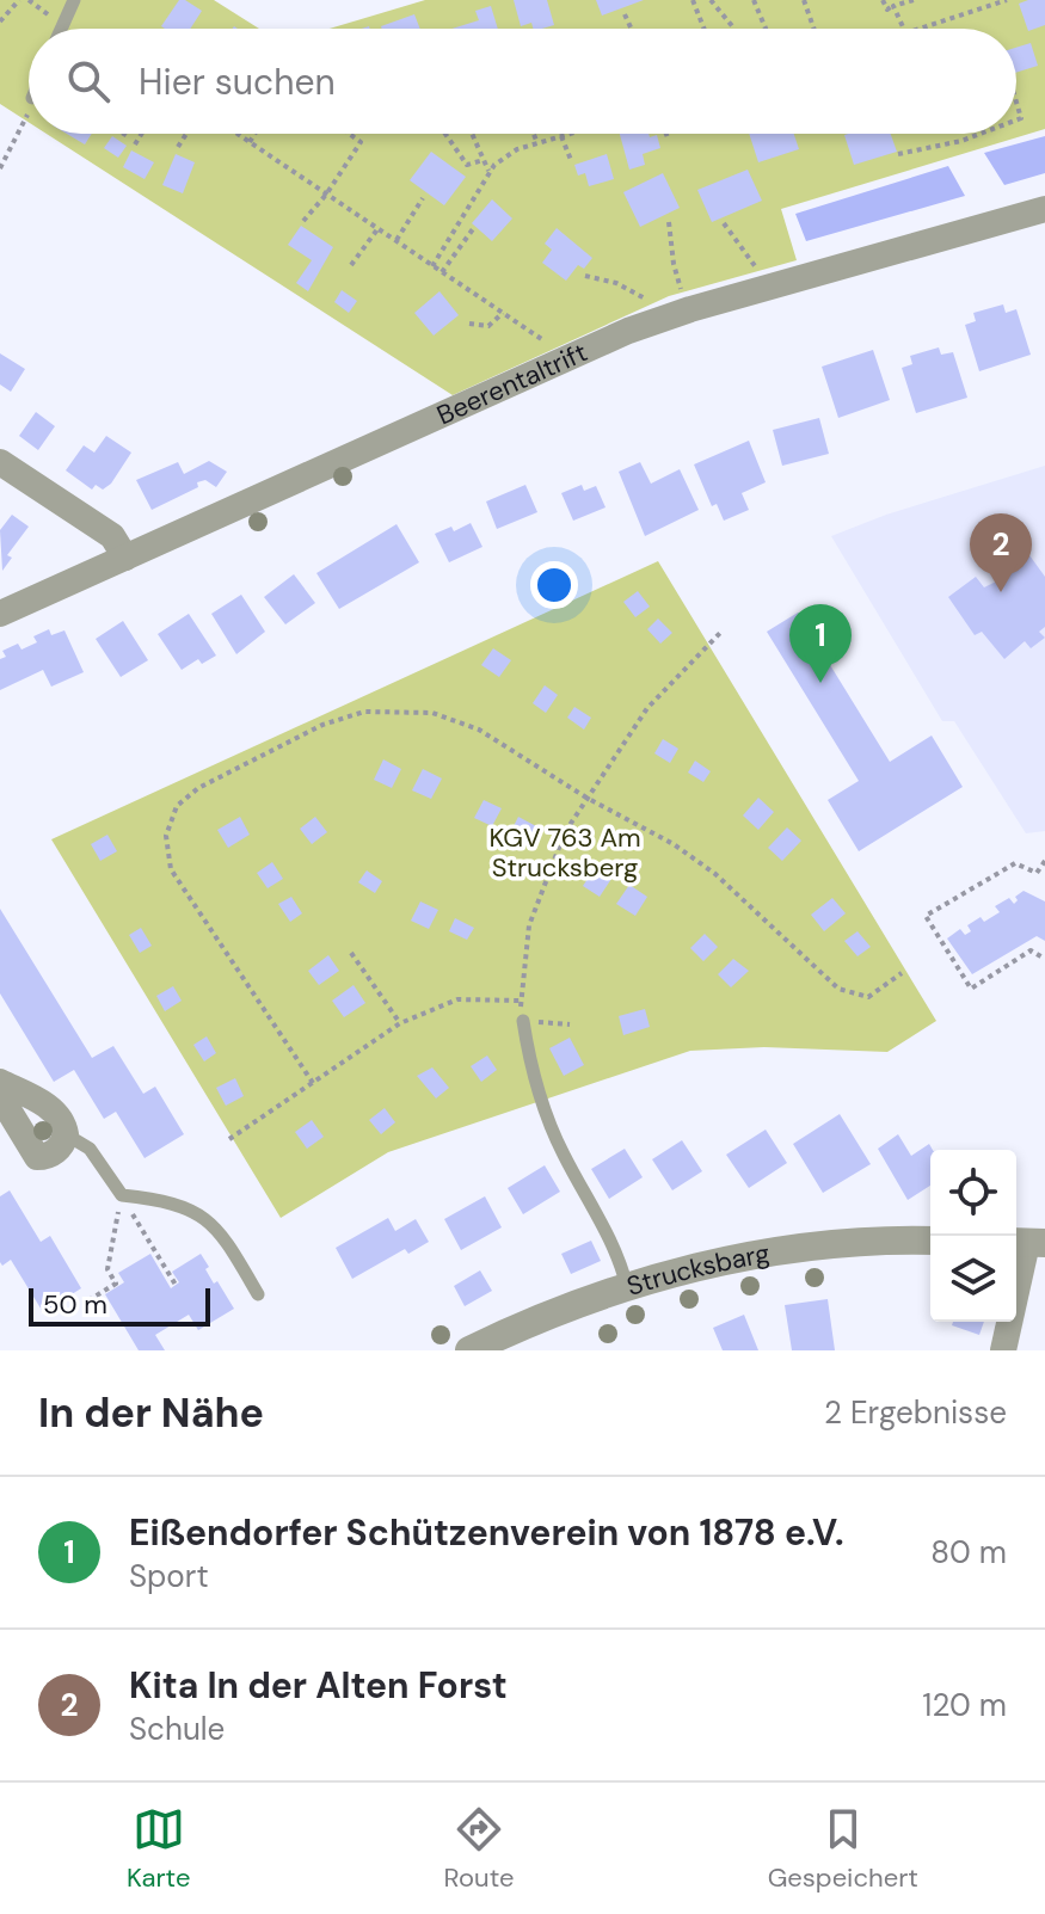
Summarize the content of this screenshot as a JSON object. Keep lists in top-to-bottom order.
{
  "streets": {
    "street": ["Beerentaltrift", "Strucksbarg"]
  },
  "parks": ["KGV 763 Am Strucksberg"],
  "scale_bar": "50 m",
  "page": {
    "search": "Hier suchen",
    "pins": ["2", "1"],
    "scale": "50 m",
    "heading": ["In der Nähe", "2 Ergebnisse"],
    "list": [
      {
        "mark": "1",
        "name": "Eißendorfer Schützenverein von 1878 e.V.",
        "note": "Sport",
        "value": "80 m"
      },
      {
        "mark": "2",
        "name": "Kita In der Alten Forst",
        "note": "Schule",
        "value": "120 m"
      }
    ],
    "nav": ["Karte", "Route", "Gespeichert"]
  }
}
